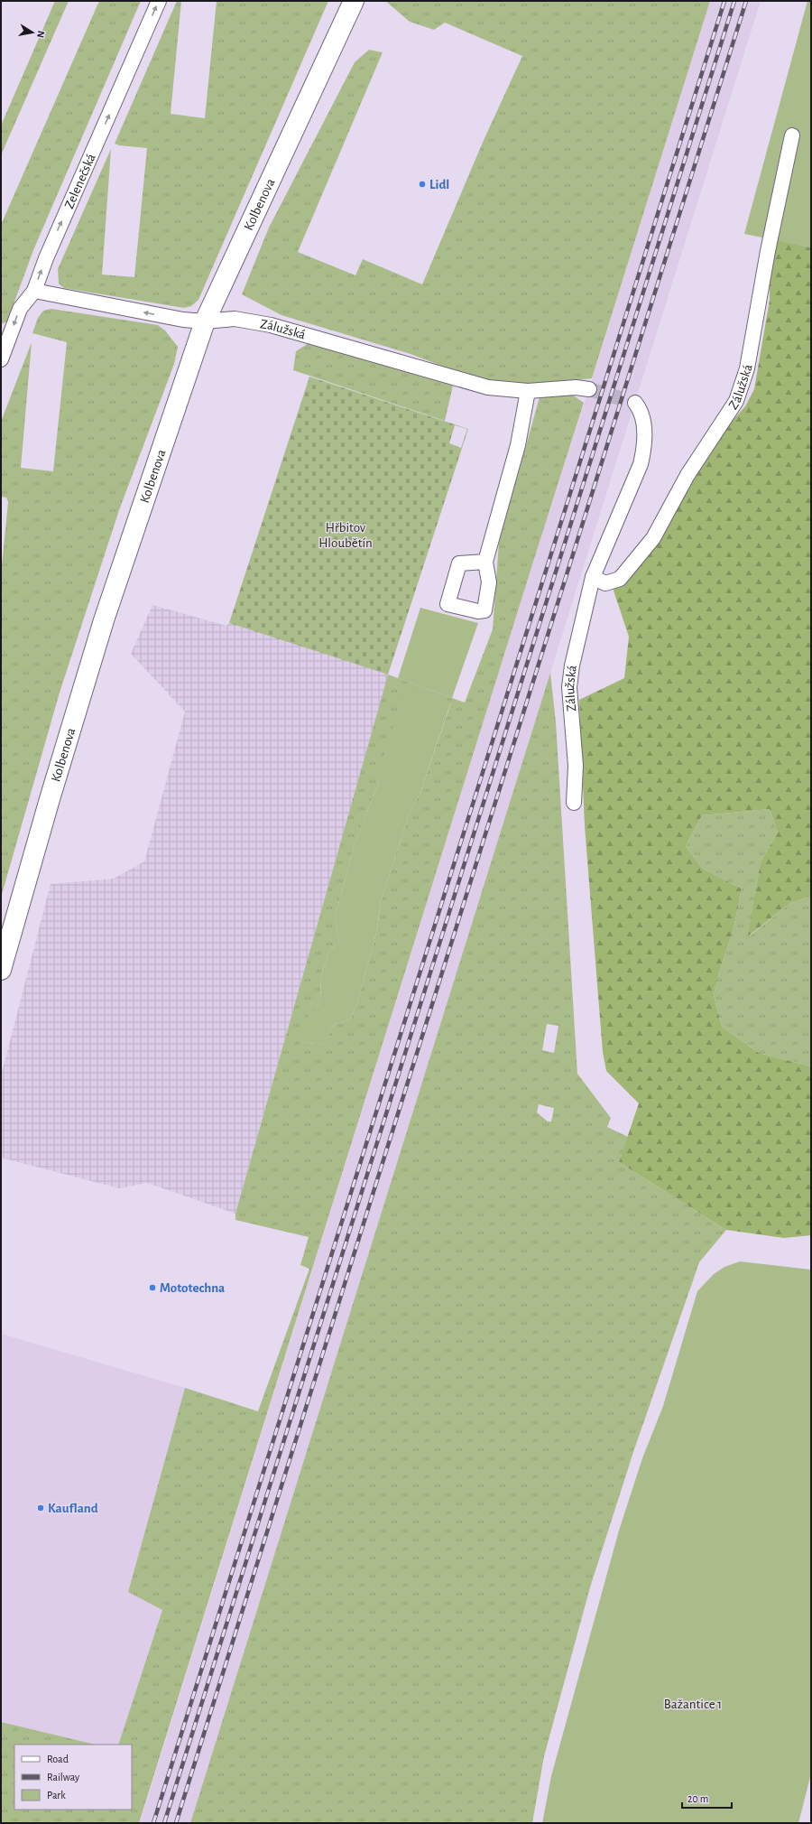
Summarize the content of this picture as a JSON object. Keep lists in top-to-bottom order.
{
  "streets": {
    "main road": ["Kolbenova"],
    "street": ["Zelenečská", "Zálužská"]
  },
  "crossings": [
    ["Zelenečská", "Zálužská"],
    ["Kolbenova", "Zálužská"]
  ],
  "parks": ["Hřbitov Hloubětín", "Bažantice 1"],
  "places": ["Lidl", "Mototechna", "Kaufland"],
  "legend": ["Road", "Railway", "Park"],
  "scale_bar": "20 m",
  "north": "right"
}
